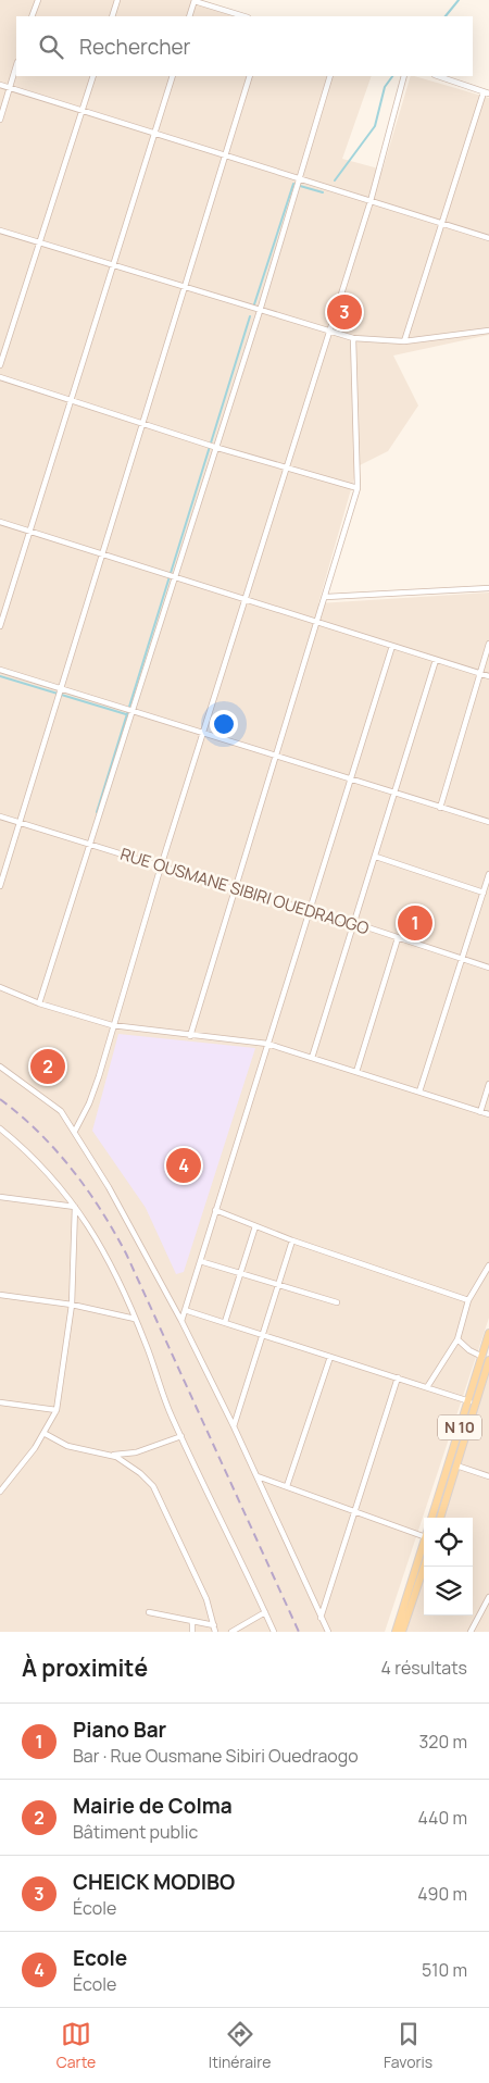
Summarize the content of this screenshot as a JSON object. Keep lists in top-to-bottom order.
{
  "streets": {
    "main road": ["N 10"],
    "street": ["RUE OUSMANE SIBIRI OUEDRAOGO"]
  },
  "page": {
    "search": "Rechercher",
    "pins": [
      "3",
      "1",
      "2",
      "4"
    ],
    "heading": ["À proximité", "4 résultats"],
    "list": [
      {
        "mark": "1",
        "name": "Piano Bar",
        "note": "Bar · Rue Ousmane Sibiri Ouedraogo",
        "value": "320 m"
      },
      {
        "mark": "2",
        "name": "Mairie de Colma",
        "note": "Bâtiment public",
        "value": "440 m"
      },
      {
        "mark": "3",
        "name": "CHEICK MODIBO",
        "note": "École",
        "value": "490 m"
      },
      {
        "mark": "4",
        "name": "Ecole",
        "note": "École",
        "value": "510 m"
      }
    ],
    "nav": ["Carte", "Itinéraire", "Favoris"]
  }
}
